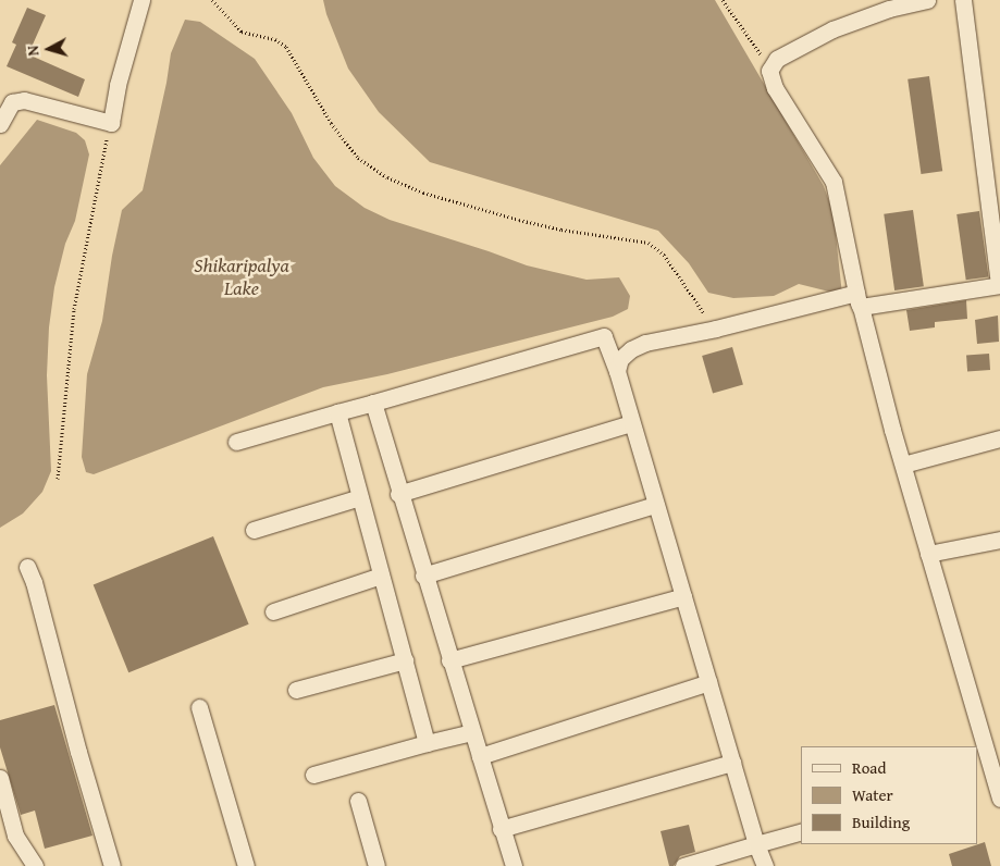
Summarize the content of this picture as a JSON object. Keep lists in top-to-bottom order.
{
  "water": ["Shikaripalya Lake"],
  "legend": ["Road", "Water", "Building"],
  "north": "left"
}
